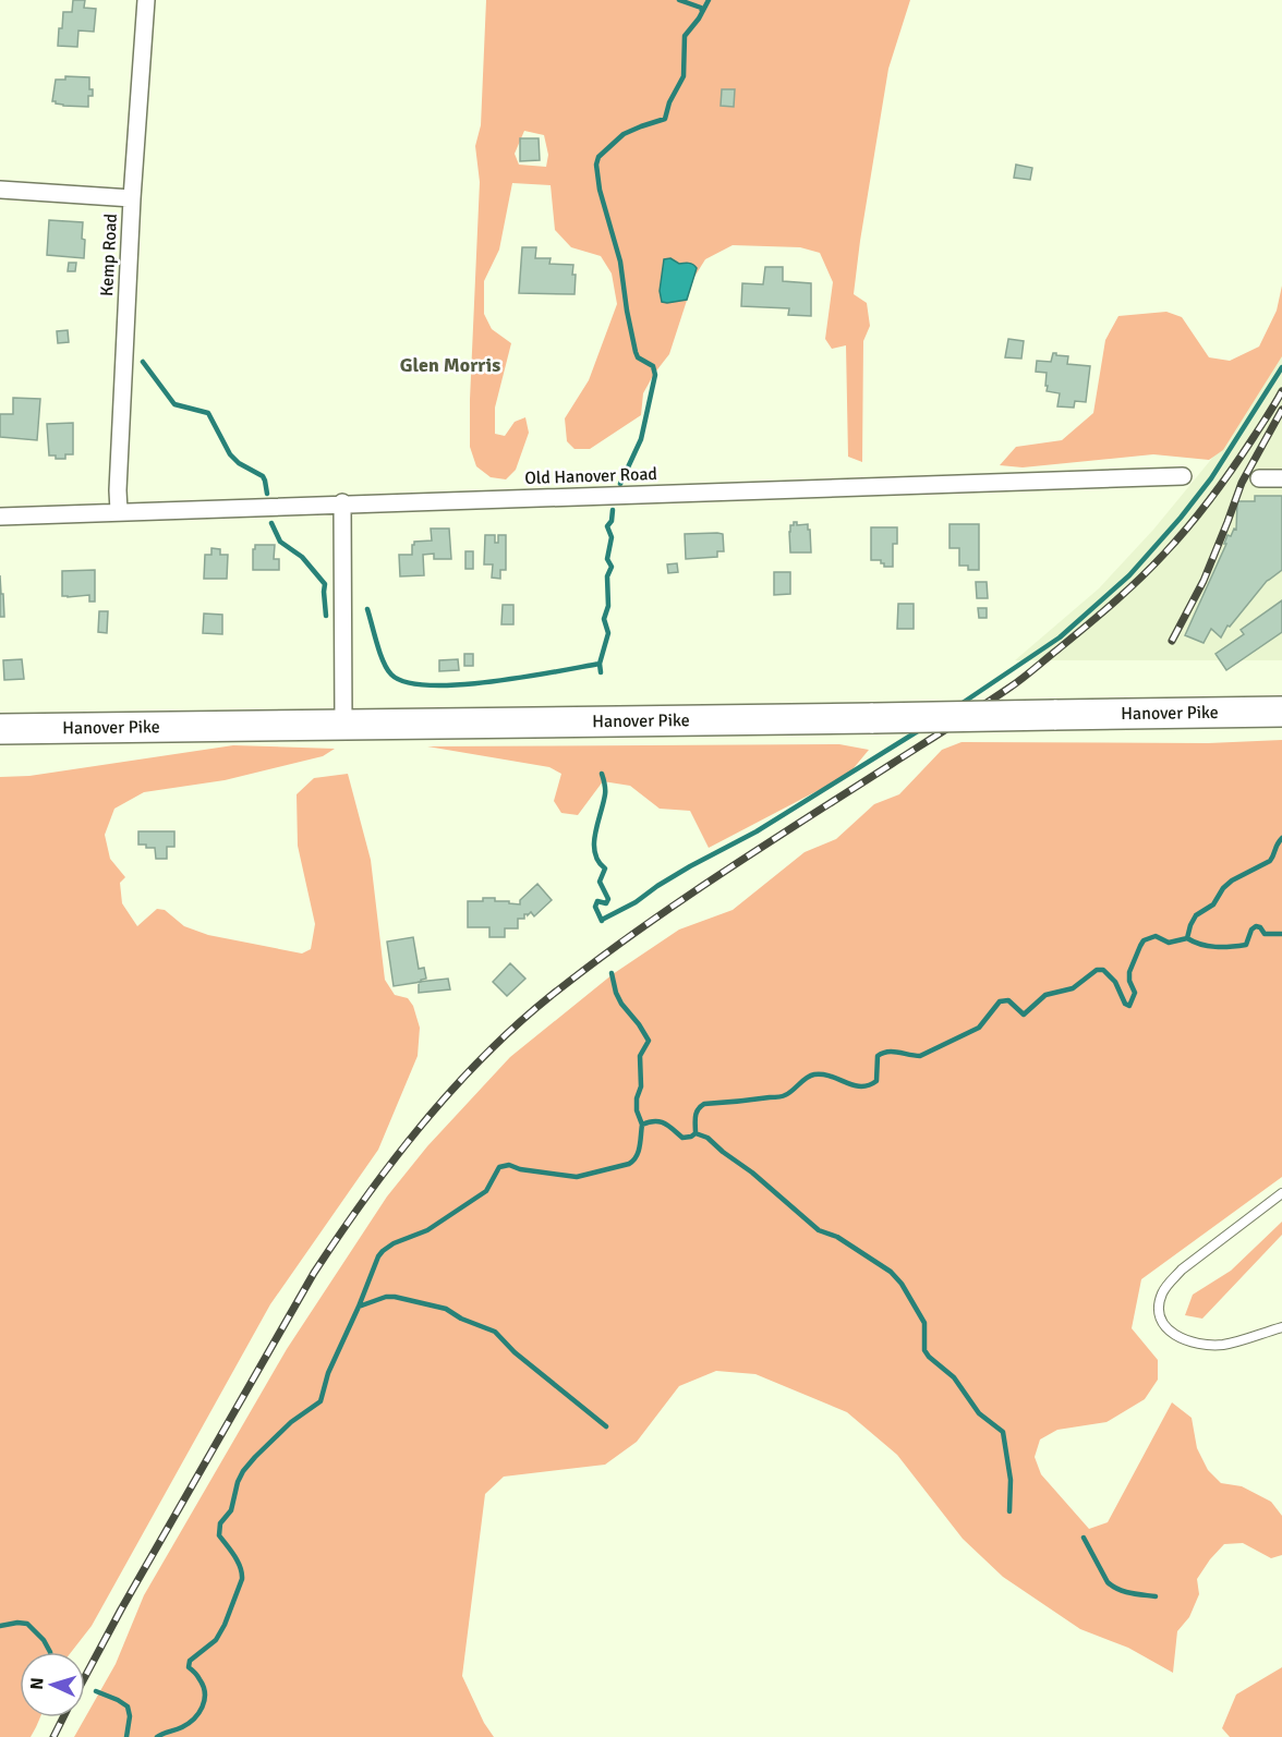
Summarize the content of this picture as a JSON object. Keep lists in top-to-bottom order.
{
  "streets": {
    "highway": ["Hanover Pike"],
    "street": ["Kemp Road", "Old Hanover Road"]
  },
  "crossings": [
    ["Kemp Road", "Old Hanover Road"]
  ],
  "districts": ["Glen Morris"],
  "north": "left"
}
